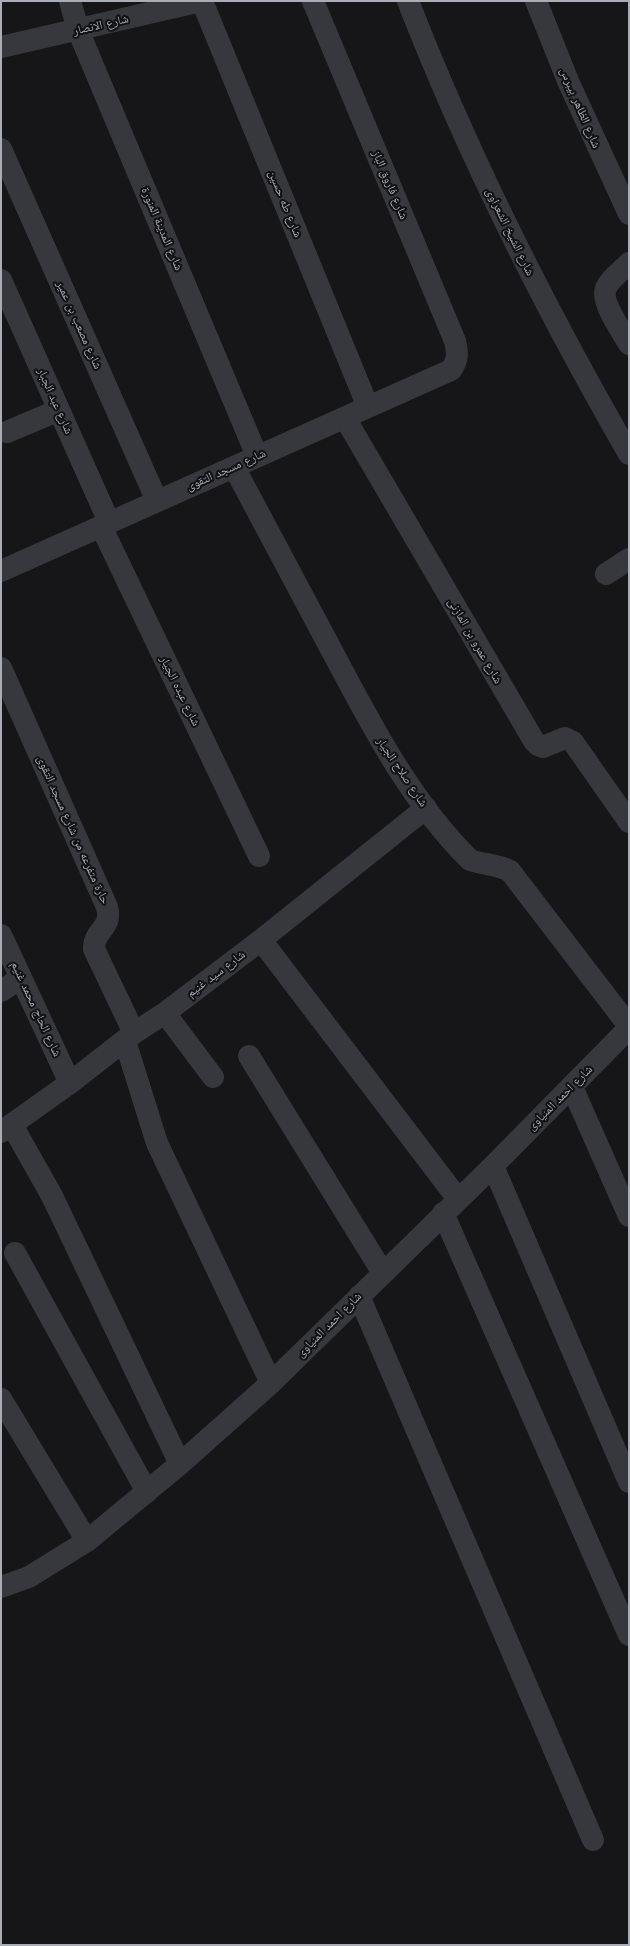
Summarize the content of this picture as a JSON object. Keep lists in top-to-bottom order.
{
  "streets": {
    "street": [
      "شارع الانصار",
      "شارع الظاهر بيبرس",
      "شارع فاروق الباز",
      "شارع طه حسين",
      "شارع المدينة المنورة",
      "شارع الشيخ الشعراوى",
      "شارع مصعب بن عمير",
      "شارع عبد الجبار",
      "شارع مسجد التقوى",
      "شارع عمرو بن المازنى",
      "شارع عبده الجيار",
      "شارع صلاح الجيار",
      "حارة متفرعه من شارع مسجد التقوى",
      "شارع سيد غنيم",
      "شارع الحاج محمد غنيم",
      "شارع احمد المنياوى"
    ]
  },
  "crossings": [
    ["شارع الانصار", "شارع طه حسين"],
    ["شارع الانصار", "شارع المدينة المنورة"],
    ["شارع فاروق الباز", "شارع مسجد التقوى"],
    ["شارع طه حسين", "شارع مسجد التقوى"],
    ["شارع المدينة المنورة", "شارع مسجد التقوى"],
    ["شارع مصعب بن عمير", "شارع مسجد التقوى"],
    ["شارع عبد الجبار", "شارع مسجد التقوى"],
    ["شارع عبد الجبار", "شارع عبده الجيار"],
    ["شارع مسجد التقوى", "شارع عمرو بن المازنى"],
    ["شارع مسجد التقوى", "شارع عبده الجيار"],
    ["شارع مسجد التقوى", "شارع صلاح الجيار"],
    ["شارع صلاح الجيار", "شارع سيد غنيم"],
    ["شارع صلاح الجيار", "شارع احمد المنياوى"],
    ["حارة متفرعه من شارع مسجد التقوى", "شارع سيد غنيم"],
    ["حارة متفرعه من شارع مسجد التقوى", "شارع احمد المنياوى"],
    ["شارع سيد غنيم", "شارع الحاج محمد غنيم"]
  ]
}
